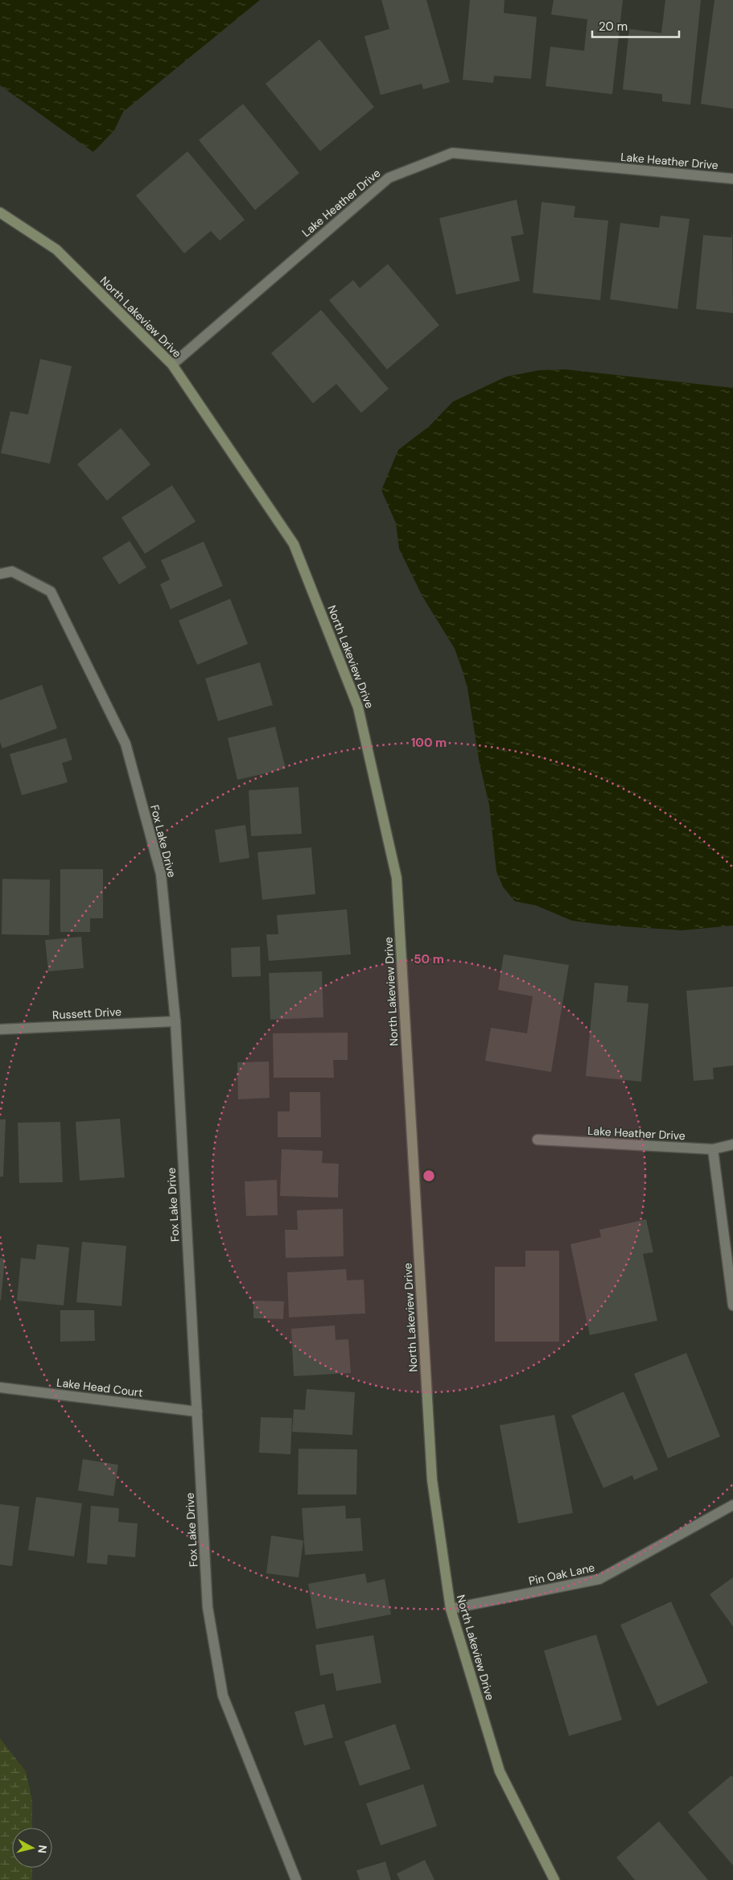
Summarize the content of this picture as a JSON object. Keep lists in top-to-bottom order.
{
  "streets": {
    "street": [
      "Lake Heather Drive",
      "North Lakeview Drive",
      "Fox Lake Drive",
      "Russett Drive",
      "Lake Head Court",
      "Pin Oak Lane"
    ]
  },
  "crossings": [
    ["Lake Heather Drive", "North Lakeview Drive"],
    ["North Lakeview Drive", "Pin Oak Lane"],
    ["Fox Lake Drive", "Russett Drive"],
    ["Fox Lake Drive", "Lake Head Court"]
  ],
  "scale_bar": "20 m",
  "north": "right",
  "rings": ["100 m", "50 m"]
}
